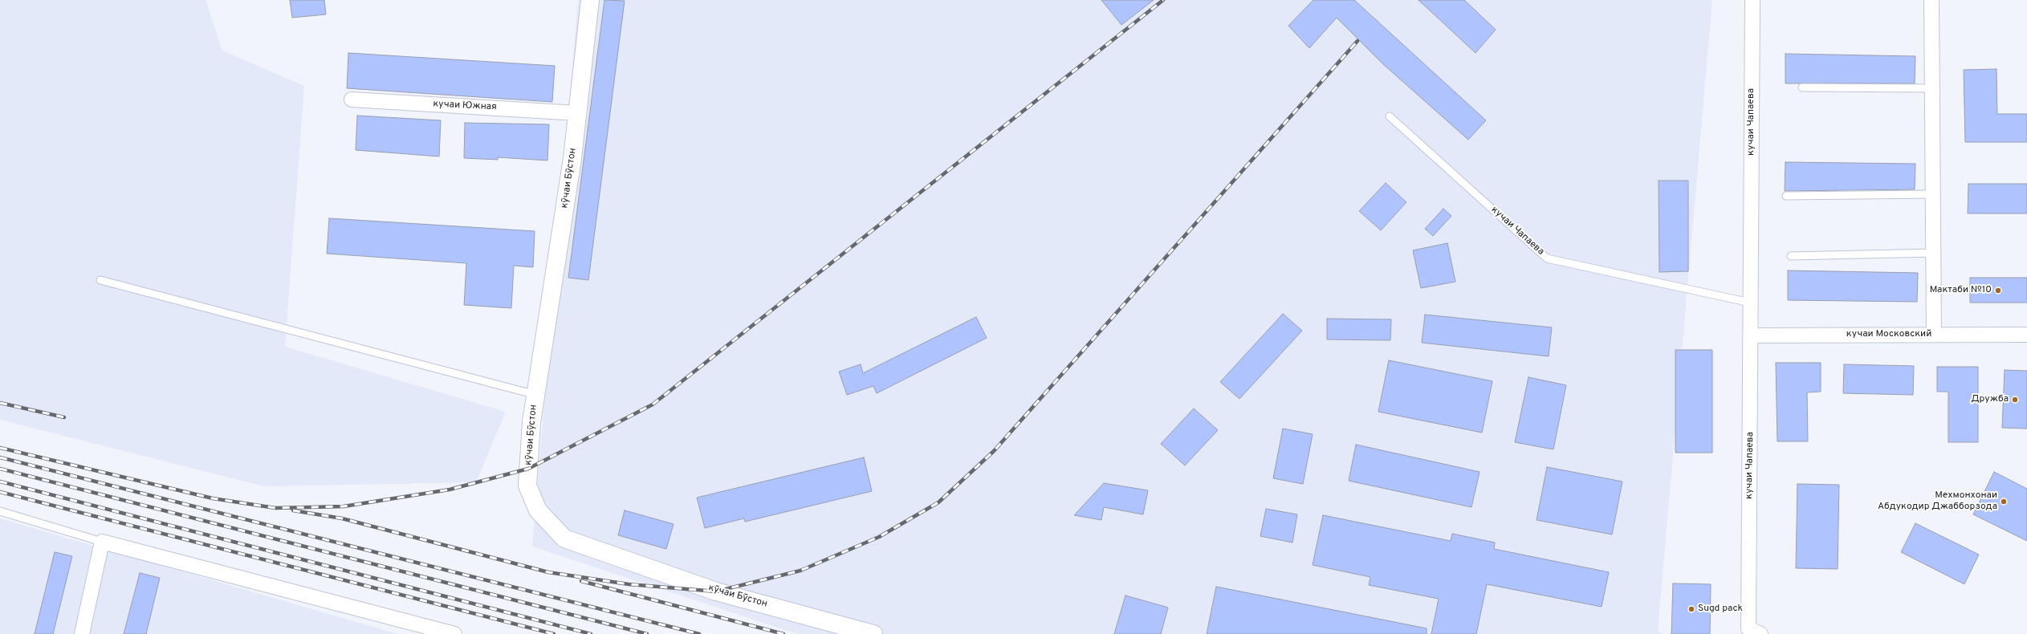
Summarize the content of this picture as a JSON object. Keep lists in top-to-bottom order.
{
  "streets": {
    "main road": ["кӯчаи Бӯстон"],
    "street": ["кучаи Южная", "кучаи Чапаева", "кучаи Московский"]
  },
  "crossings": [
    ["кучаи Южная", "кӯчаи Бӯстон"],
    ["кучаи Чапаева", "кучаи Московский"]
  ],
  "places": [
    "Мактаби №10",
    "Дружба",
    "Мехмонхонаи Абдукодир Джабборзода",
    "Sugd pack"
  ]
}
